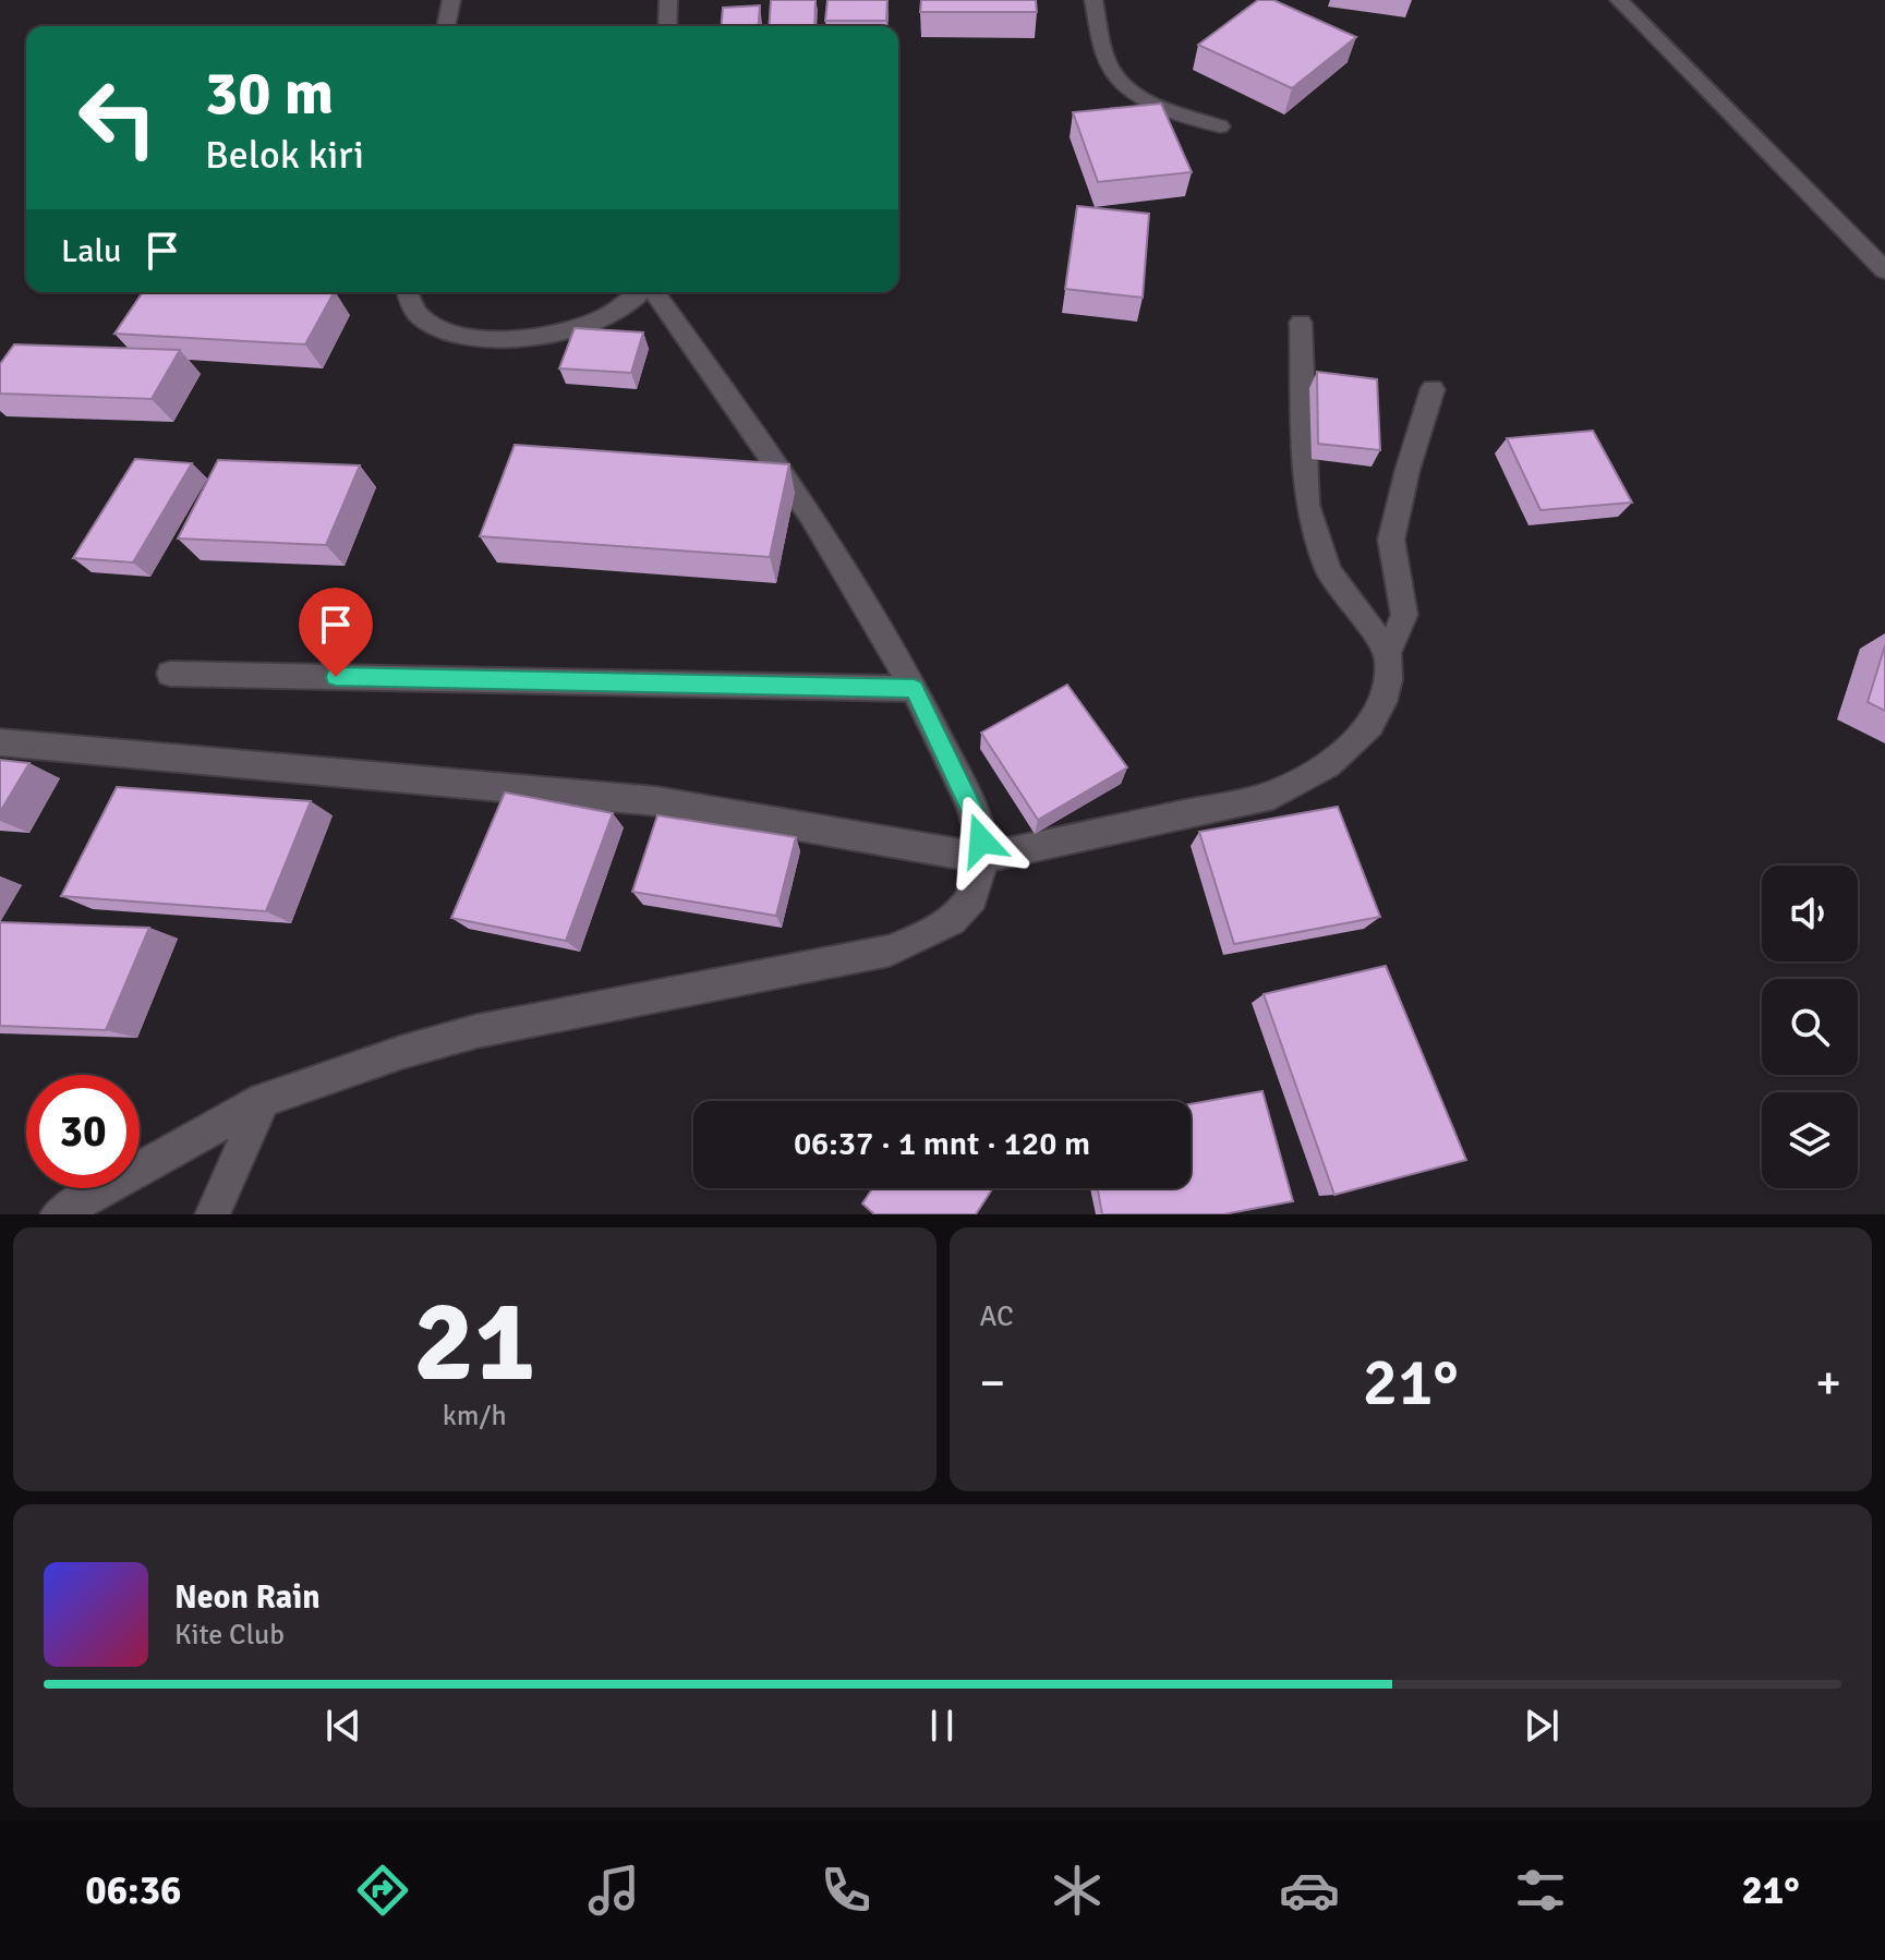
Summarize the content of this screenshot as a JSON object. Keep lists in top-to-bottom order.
{
  "page": {
    "turn": ["30 m", "Belok kiri"],
    "then": "Lalu",
    "limit": "30",
    "trip": "06:37 · 1 mnt · 120 m",
    "tile": [
      ["21", "km/h"],
      "AC"
    ],
    "heat": ["−", "21°", "+"],
    "song": ["Neon Rain", "Kite Club"],
    "tabs": ["06:36", "21°"]
  }
}
